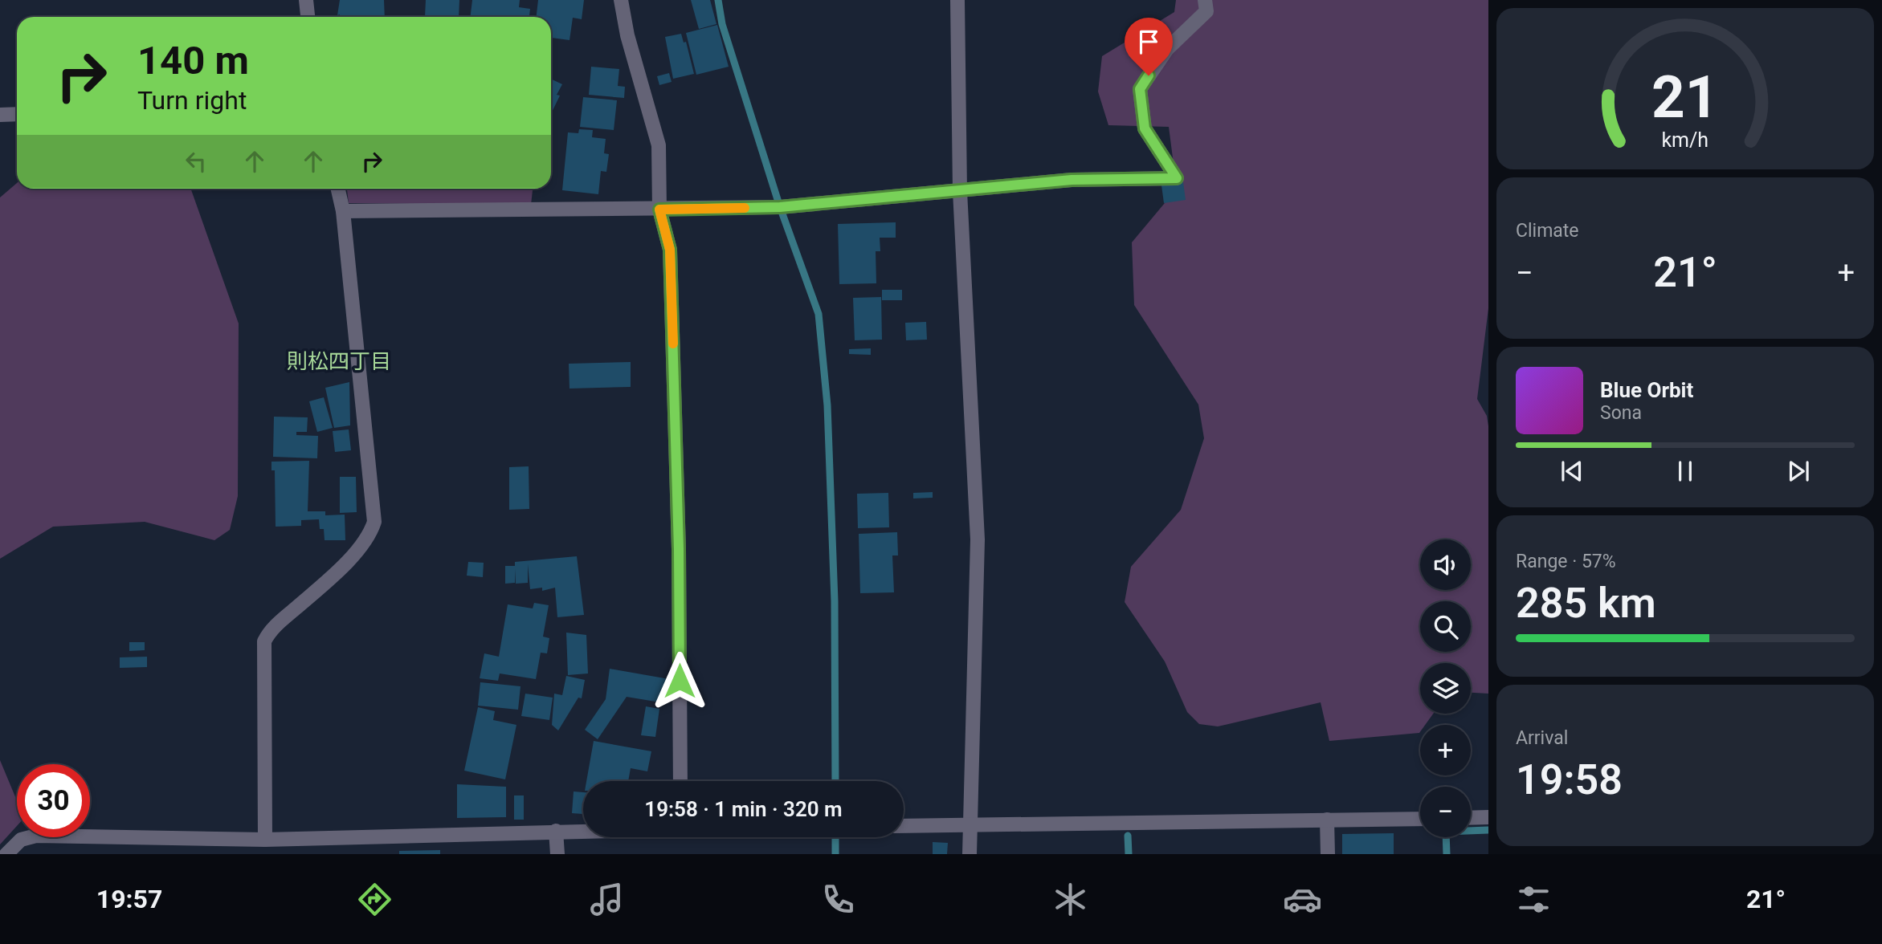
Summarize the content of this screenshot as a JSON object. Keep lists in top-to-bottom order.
{
  "districts": ["則松四丁目"],
  "page": {
    "turn": ["140 m", "Turn right"],
    "tile": [
      "Climate",
      ["Range · 57%", "285 km"],
      ["Arrival", "19:58"]
    ],
    "heat": ["−", "21°", "+"],
    "song": ["Blue Orbit", "Sona"],
    "map_buttons": ["+", "−"],
    "limit": "30",
    "trip": "19:58 · 1 min · 320 m",
    "tabs": ["19:57", "21°"],
    "gauge": ["21", "km/h"]
  }
}
